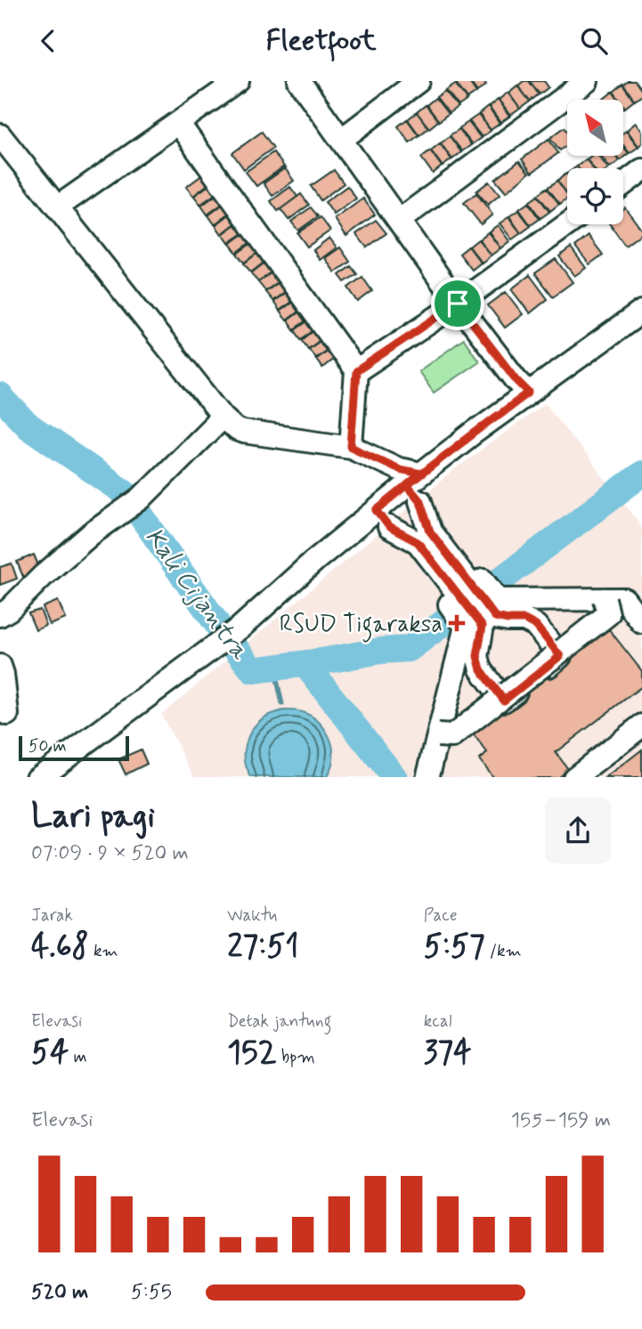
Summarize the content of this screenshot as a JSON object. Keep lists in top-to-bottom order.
{
  "water": ["Kali Cijantra"],
  "places": {
    "health": ["RSUD Tigaraksa"]
  },
  "scale_bar": "50 m",
  "north": "top left",
  "page": {
    "header": "Fleetfoot",
    "scale": "50 m",
    "heading": ["Lari pagi", "07:09 · 9 × 520 m"],
    "stats": [
      ["Jarak", "4.68 km"],
      ["Waktu", "27:51"],
      ["Pace", "5:57 /km"],
      ["Elevasi", "54 m"],
      ["Detak jantung", "152 bpm"],
      ["kcal", "374"]
    ],
    "chart": ["Elevasi", "155–159 m"],
    "list": [
      {
        "name": "520 m",
        "note": "5:55"
      }
    ]
  }
}
